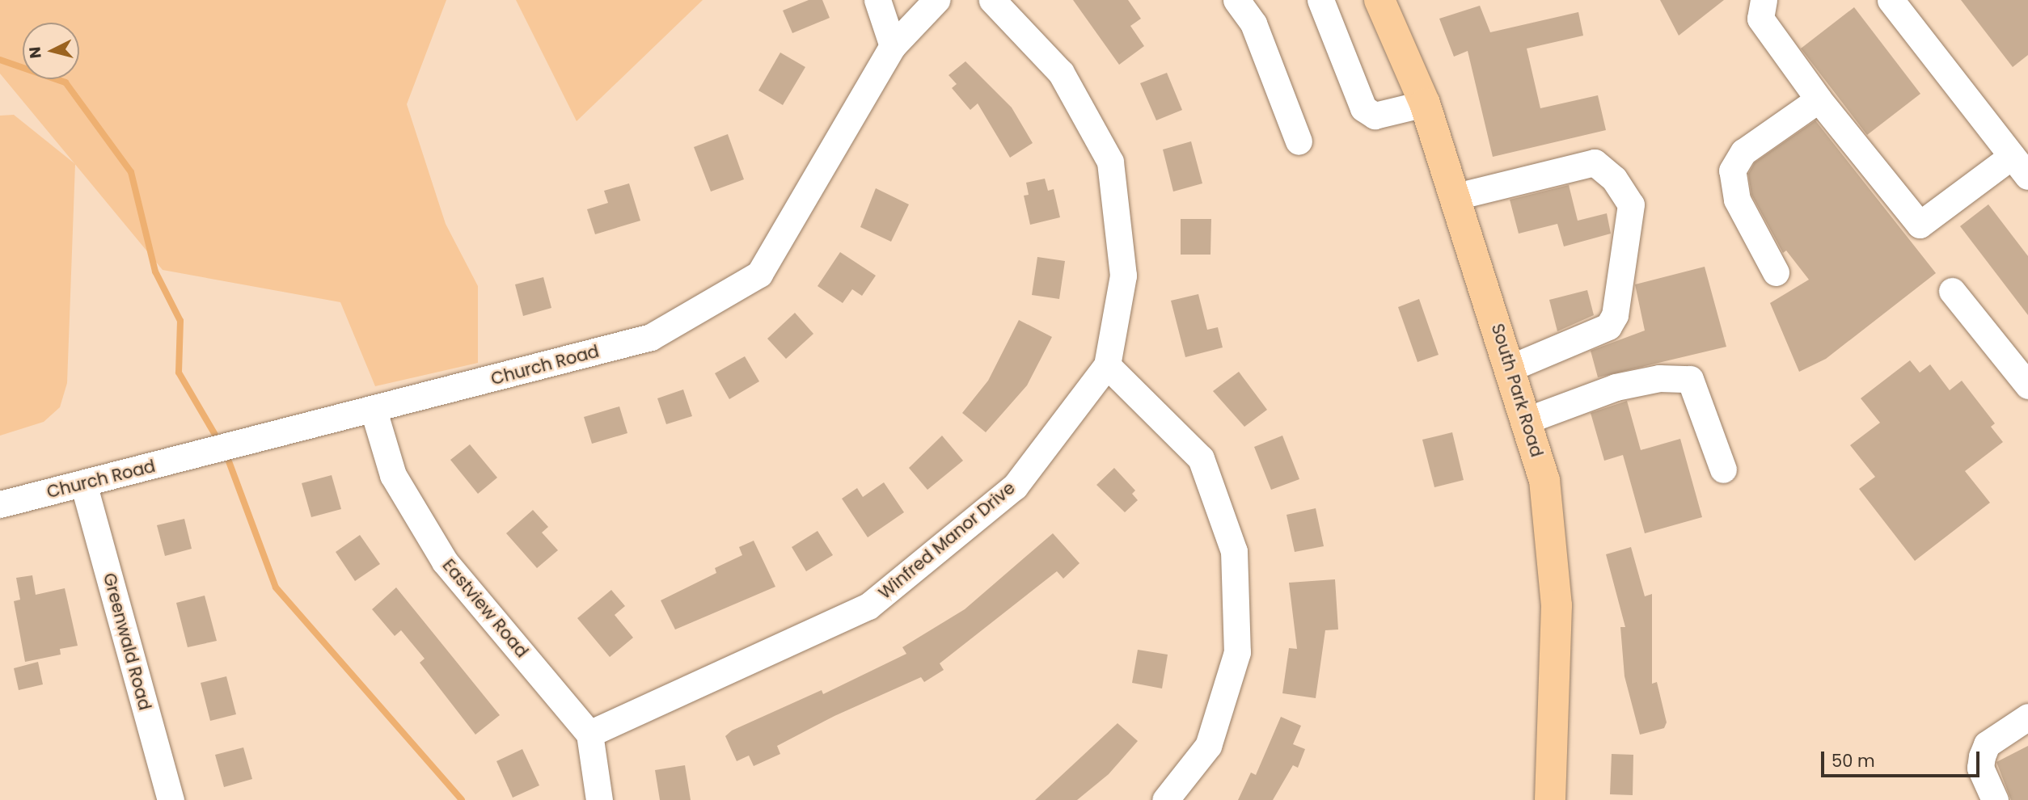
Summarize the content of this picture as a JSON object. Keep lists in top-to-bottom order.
{
  "streets": {
    "main road": ["South Park Road"],
    "street": [
      "Church Road",
      "Winfred Manor Drive",
      "Eastview Road",
      "Greenwald Road"
    ]
  },
  "crossings": [
    ["Church Road", "Eastview Road"],
    ["Church Road", "Greenwald Road"],
    ["Winfred Manor Drive", "Eastview Road"]
  ],
  "scale_bar": "50 m",
  "north": "left"
}
